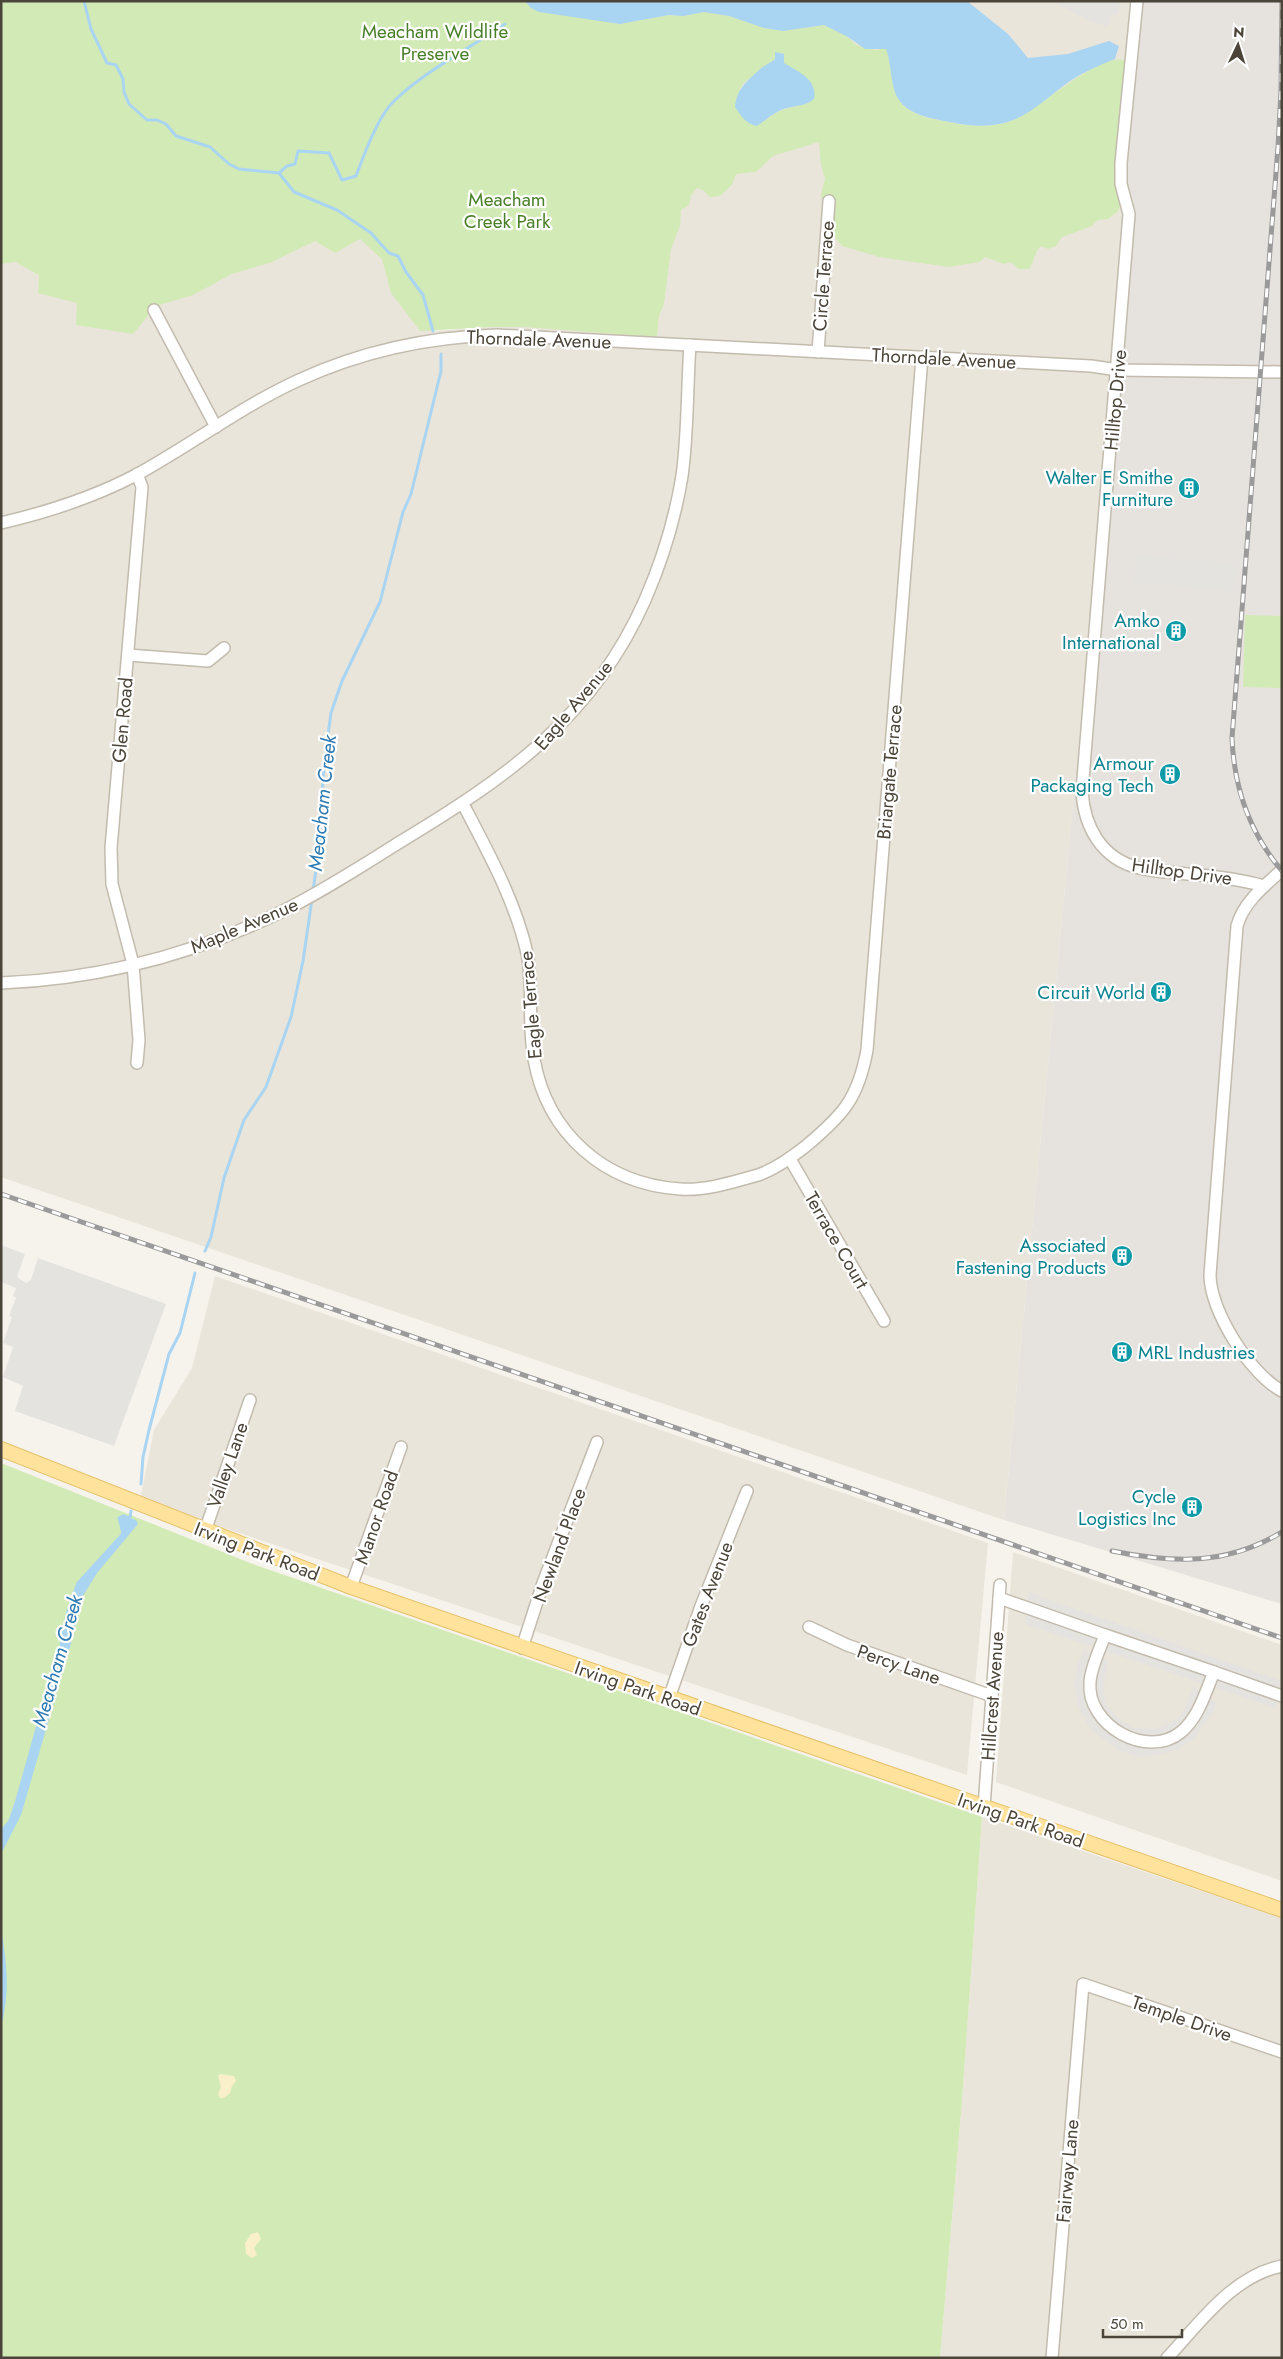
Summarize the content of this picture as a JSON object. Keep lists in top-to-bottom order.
{
  "streets": {
    "main road": ["Irving Park Road"],
    "street": [
      "Circle Terrace",
      "Thorndale Avenue",
      "Hilltop Drive",
      "Eagle Avenue",
      "Glen Road",
      "Briargate Terrace",
      "Maple Avenue",
      "Eagle Terrace",
      "Terrace Court",
      "Valley Lane",
      "Manor Road",
      "Newland Place",
      "Gates Avenue",
      "Percy Lane",
      "Hillcrest Avenue",
      "Temple Drive",
      "Fairway Lane"
    ]
  },
  "crossings": [
    ["Circle Terrace", "Thorndale Avenue"],
    ["Thorndale Avenue", "Hilltop Drive"],
    ["Thorndale Avenue", "Eagle Avenue"],
    ["Thorndale Avenue", "Glen Road"],
    ["Thorndale Avenue", "Briargate Terrace"],
    ["Eagle Avenue", "Maple Avenue"],
    ["Eagle Avenue", "Eagle Terrace"],
    ["Glen Road", "Maple Avenue"],
    ["Briargate Terrace", "Eagle Terrace"],
    ["Briargate Terrace", "Terrace Court"],
    ["Maple Avenue", "Eagle Terrace"],
    ["Valley Lane", "Irving Park Road"],
    ["Manor Road", "Irving Park Road"],
    ["Newland Place", "Irving Park Road"],
    ["Irving Park Road", "Gates Avenue"],
    ["Irving Park Road", "Hillcrest Avenue"],
    ["Percy Lane", "Hillcrest Avenue"],
    ["Temple Drive", "Fairway Lane"]
  ],
  "water": ["Meacham Creek"],
  "parks": ["Meacham Wildlife Preserve", "Meacham Creek Park"],
  "places": {
    "building": [
      "Walter E Smithe Furniture",
      "Amko International",
      "Armour Packaging Tech",
      "Circuit World",
      "Associated Fastening Products",
      "MRL Industries",
      "Cycle Logistics Inc"
    ]
  },
  "scale_bar": "50 m",
  "north": "top"
}
